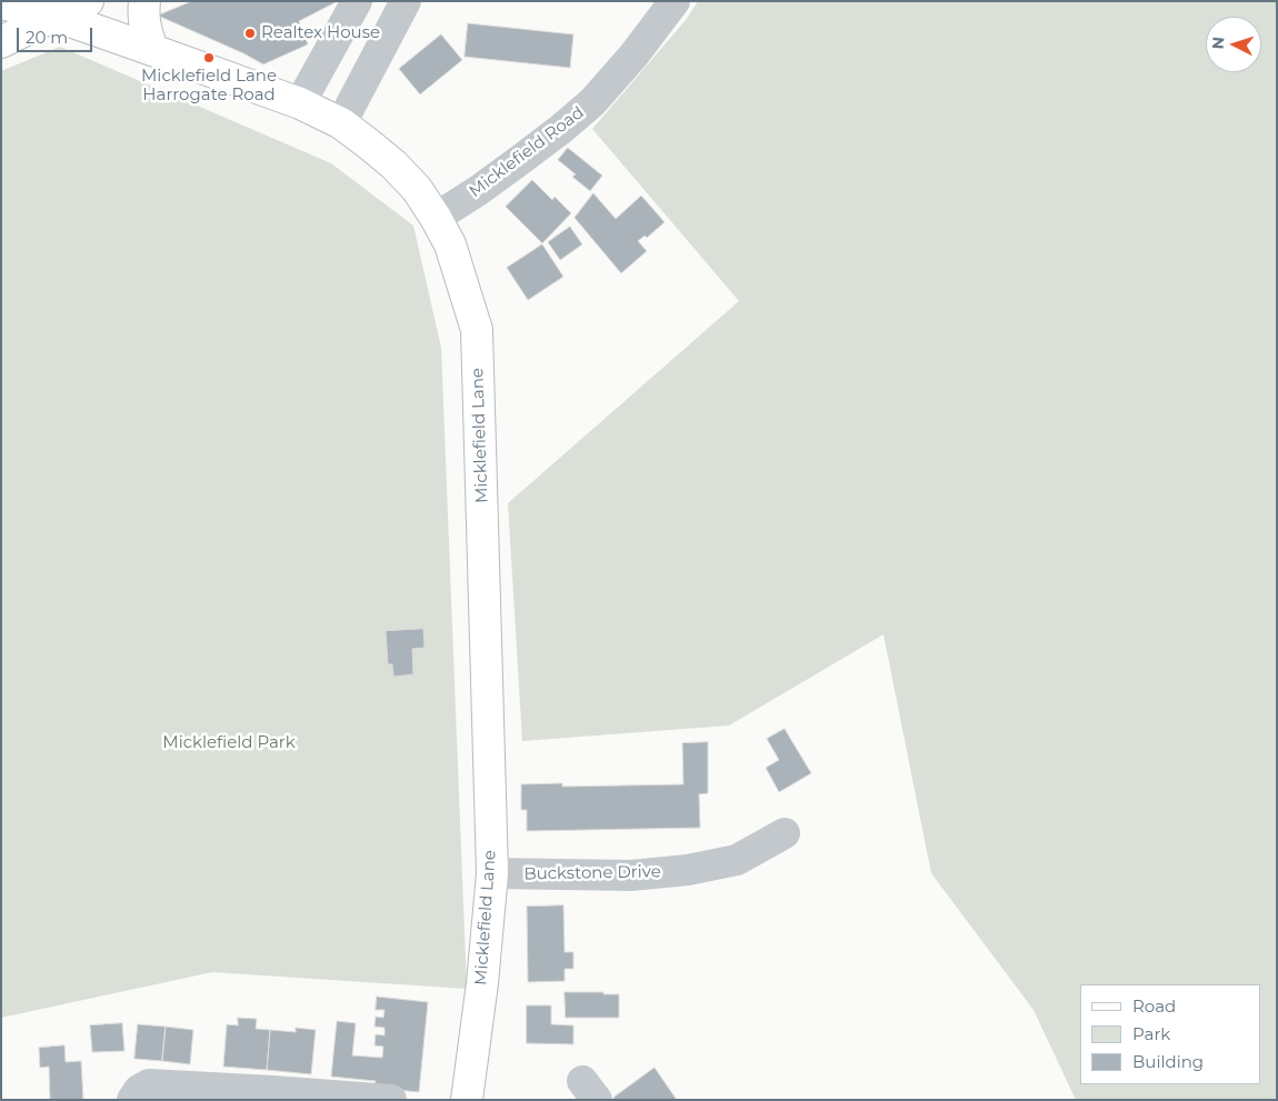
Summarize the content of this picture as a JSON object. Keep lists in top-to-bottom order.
{
  "streets": {
    "main road": ["Micklefield Lane"],
    "street": ["Micklefield Road", "Buckstone Drive"]
  },
  "crossings": [
    ["Micklefield Road", "Micklefield Lane"],
    ["Micklefield Lane", "Buckstone Drive"]
  ],
  "parks": ["Micklefield Park"],
  "places": ["Realtex House", "Micklefield Lane Harrogate Road"],
  "legend": ["Road", "Park", "Building"],
  "scale_bar": "20 m",
  "north": "left"
}
